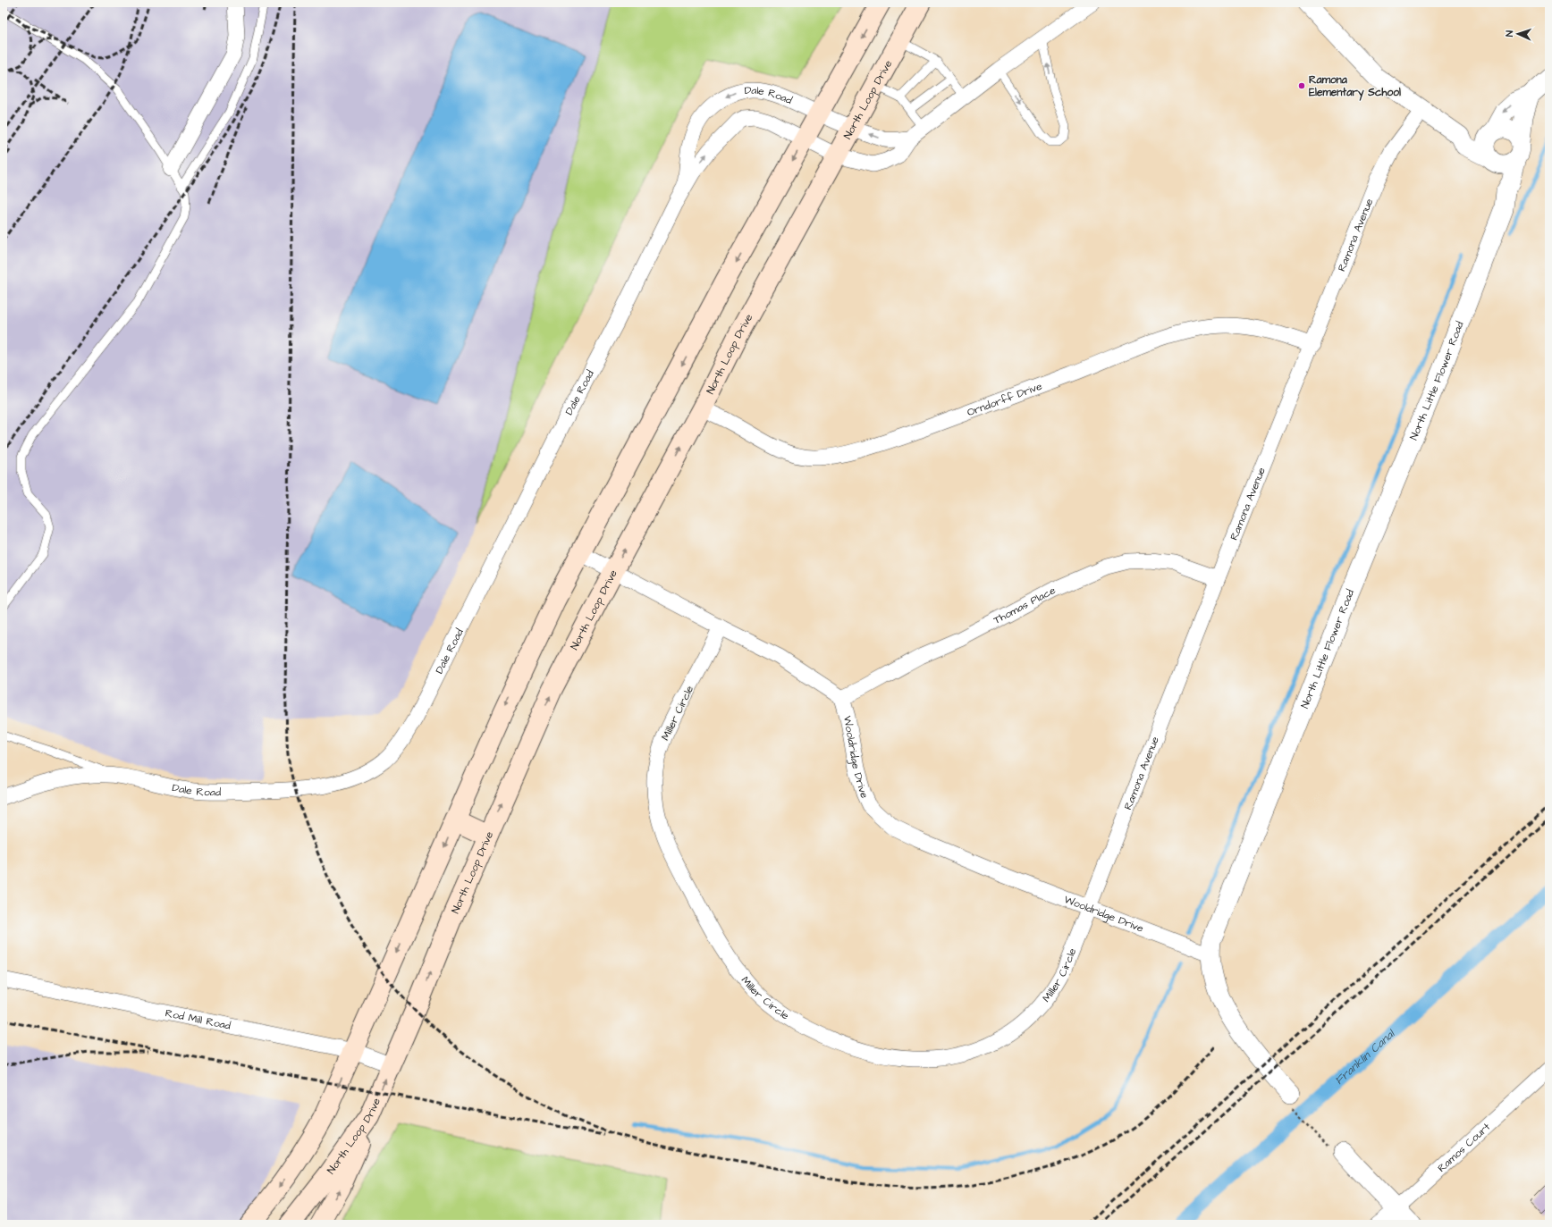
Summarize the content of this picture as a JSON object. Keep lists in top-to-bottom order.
{
  "streets": {
    "main road": ["North Loop Drive"],
    "street": [
      "Dale Road",
      "Ramona Avenue",
      "North Little Flower Road",
      "Orndorff Drive",
      "Thomas Place",
      "Miller Circle",
      "Wooldridge Drive",
      "Rod Mill Road",
      "Ramos Court"
    ]
  },
  "crossings": [
    ["Dale Road", "North Loop Drive"],
    ["North Loop Drive", "Orndorff Drive"],
    ["North Loop Drive", "Rod Mill Road"],
    ["Ramona Avenue", "Orndorff Drive"],
    ["Ramona Avenue", "Thomas Place"],
    ["Ramona Avenue", "Miller Circle"],
    ["Ramona Avenue", "Wooldridge Drive"],
    ["North Little Flower Road", "Wooldridge Drive"],
    ["Thomas Place", "Wooldridge Drive"],
    ["Miller Circle", "Wooldridge Drive"]
  ],
  "water": ["Franklin Canal"],
  "places": ["Ramona Elementary School"],
  "north": "left"
}
